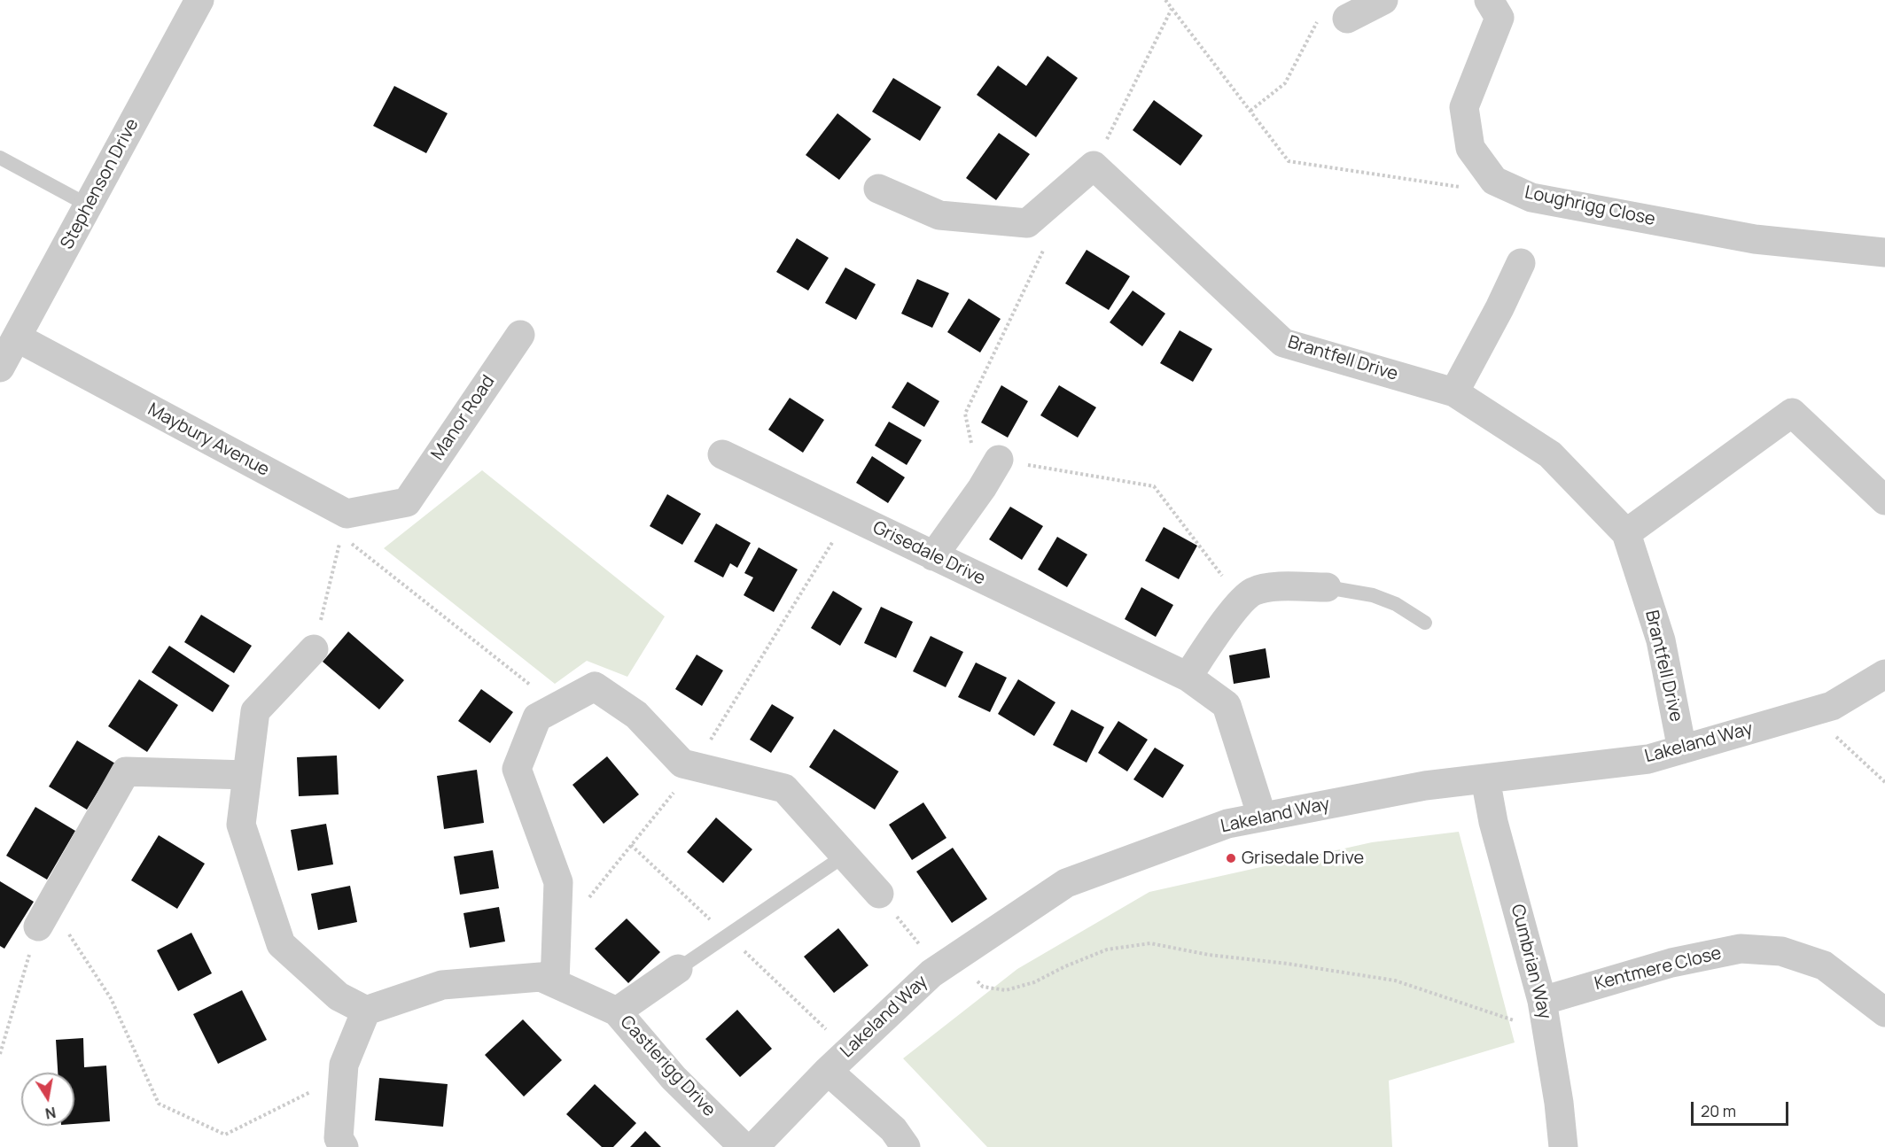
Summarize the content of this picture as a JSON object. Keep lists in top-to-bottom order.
{
  "streets": {
    "street": [
      "Stephenson Drive",
      "Loughrigg Close",
      "Brantfell Drive",
      "Manor Road",
      "Maybury Avenue",
      "Grisedale Drive",
      "Lakeland Way",
      "Cumbrian Way",
      "Kentmere Close",
      "Castlerigg Drive"
    ]
  },
  "crossings": [
    ["Stephenson Drive", "Maybury Avenue"],
    ["Brantfell Drive", "Lakeland Way"],
    ["Manor Road", "Maybury Avenue"],
    ["Grisedale Drive", "Lakeland Way"],
    ["Lakeland Way", "Cumbrian Way"],
    ["Cumbrian Way", "Kentmere Close"]
  ],
  "places": ["Grisedale Drive"],
  "scale_bar": "20 m",
  "north": "bottom"
}
